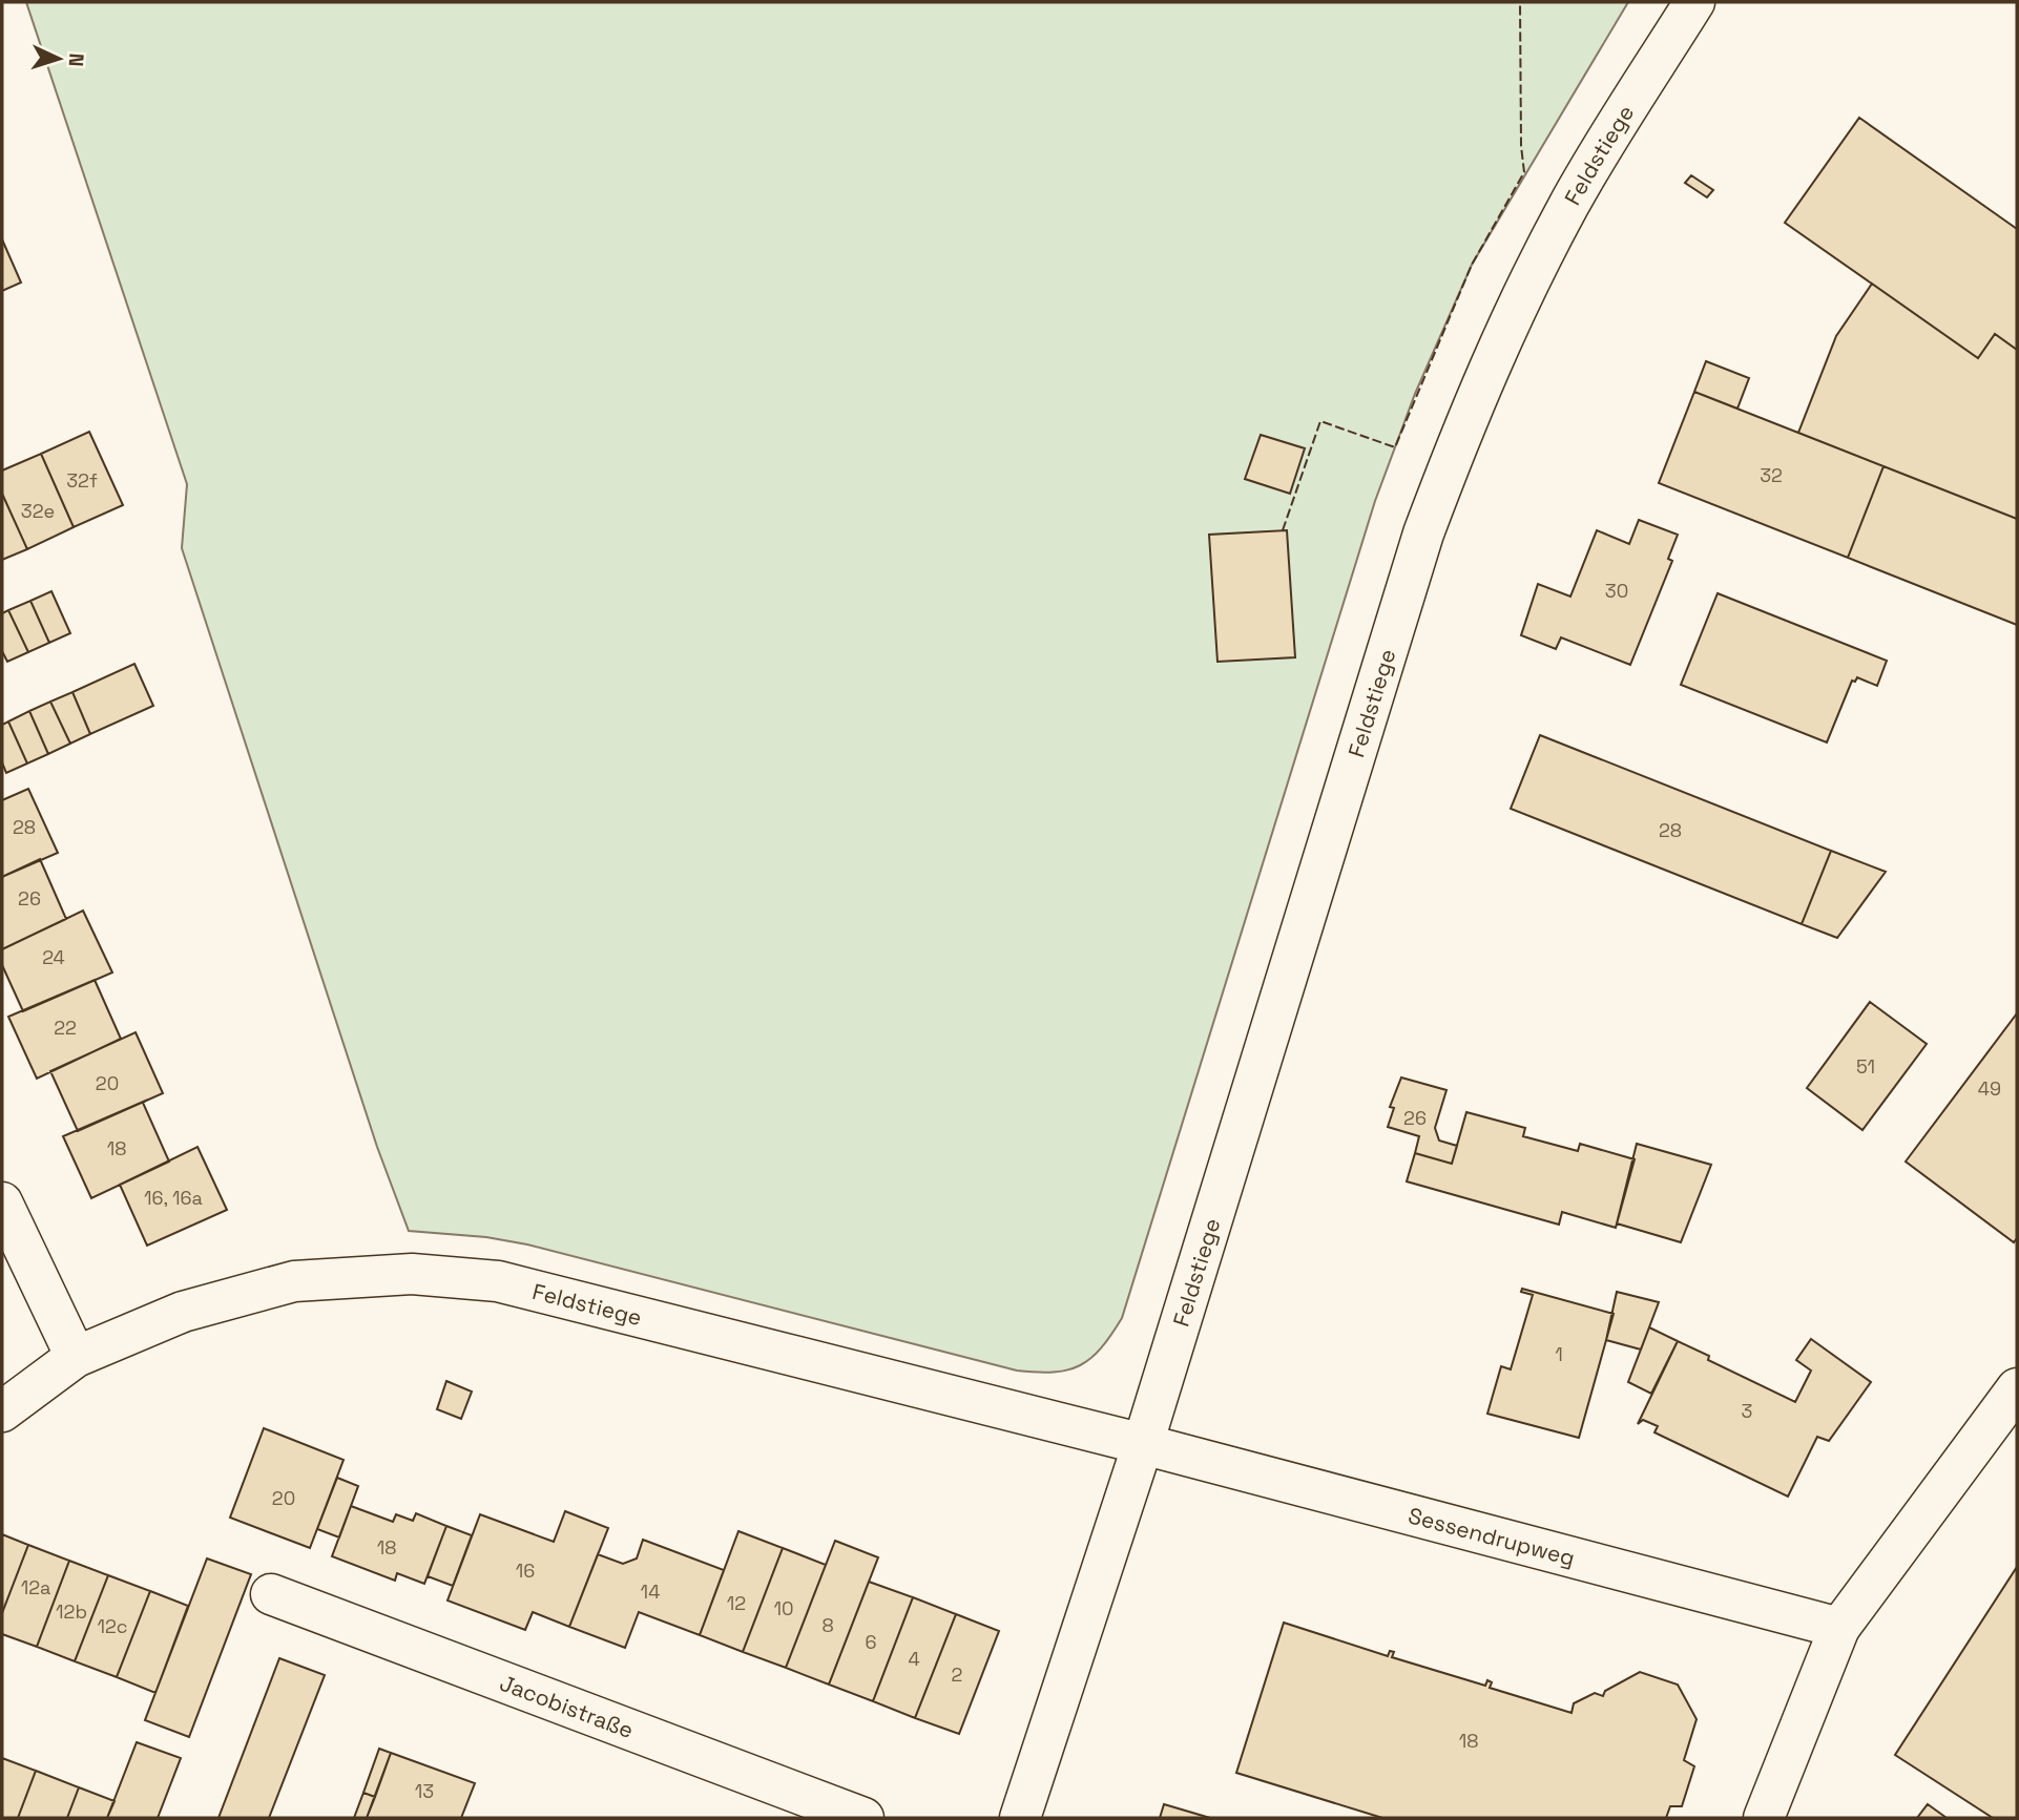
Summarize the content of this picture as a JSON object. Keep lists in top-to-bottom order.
{
  "streets": {
    "street": ["Feldstiege", "Sessendrupweg", "Jacobistraße"]
  },
  "crossings": [
    ["Feldstiege", "Sessendrupweg"]
  ],
  "house_numbers": [
    "32",
    "32f",
    "32e",
    "30",
    "28",
    "28",
    "26",
    "24",
    "22",
    "51",
    "20",
    "49",
    "26",
    "18",
    "16, 16a",
    "1",
    "3",
    "20",
    "18",
    "16",
    "12a",
    "14",
    "12",
    "10",
    "12b",
    "8",
    "12c",
    "6",
    "4",
    "2",
    "18",
    "13"
  ],
  "north": "right"
}
